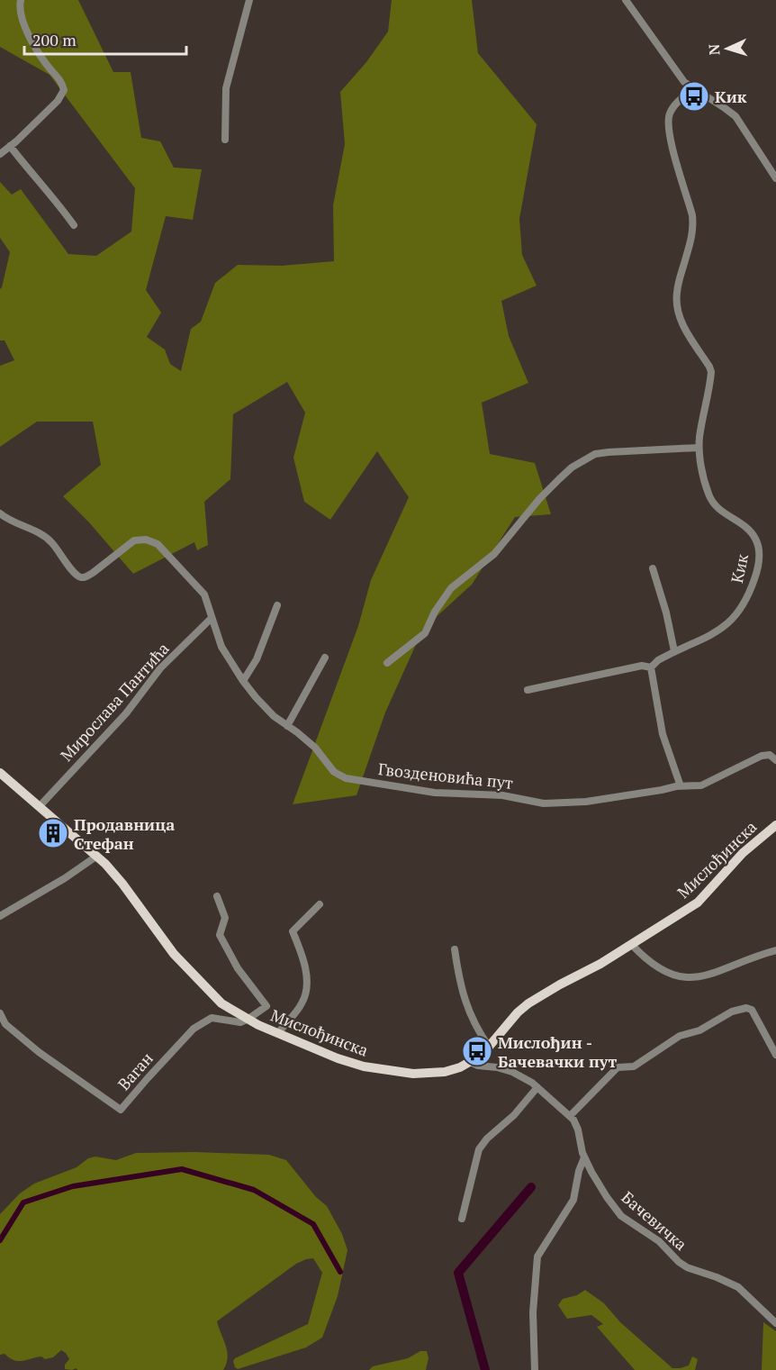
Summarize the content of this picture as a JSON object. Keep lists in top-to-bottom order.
{
  "streets": {
    "main road": ["Мислођинска"],
    "street": [
      "Кик",
      "Мирослава Пантића",
      "Гвозденовића пут",
      "Ваган",
      "Бачевичка"
    ]
  },
  "crossings": [
    ["Мирослава Пантића", "Гвозденовића пут"],
    ["Мирослава Пантића", "Мислођинска"],
    ["Мислођинска", "Ваган"],
    ["Мислођинска", "Бачевичка"]
  ],
  "places": {
    "bus stop": ["Кик", "Мислођин - Бачевачки пут"],
    "building": ["Продавница Стефан"]
  },
  "scale_bar": "200 m",
  "north": "left"
}
